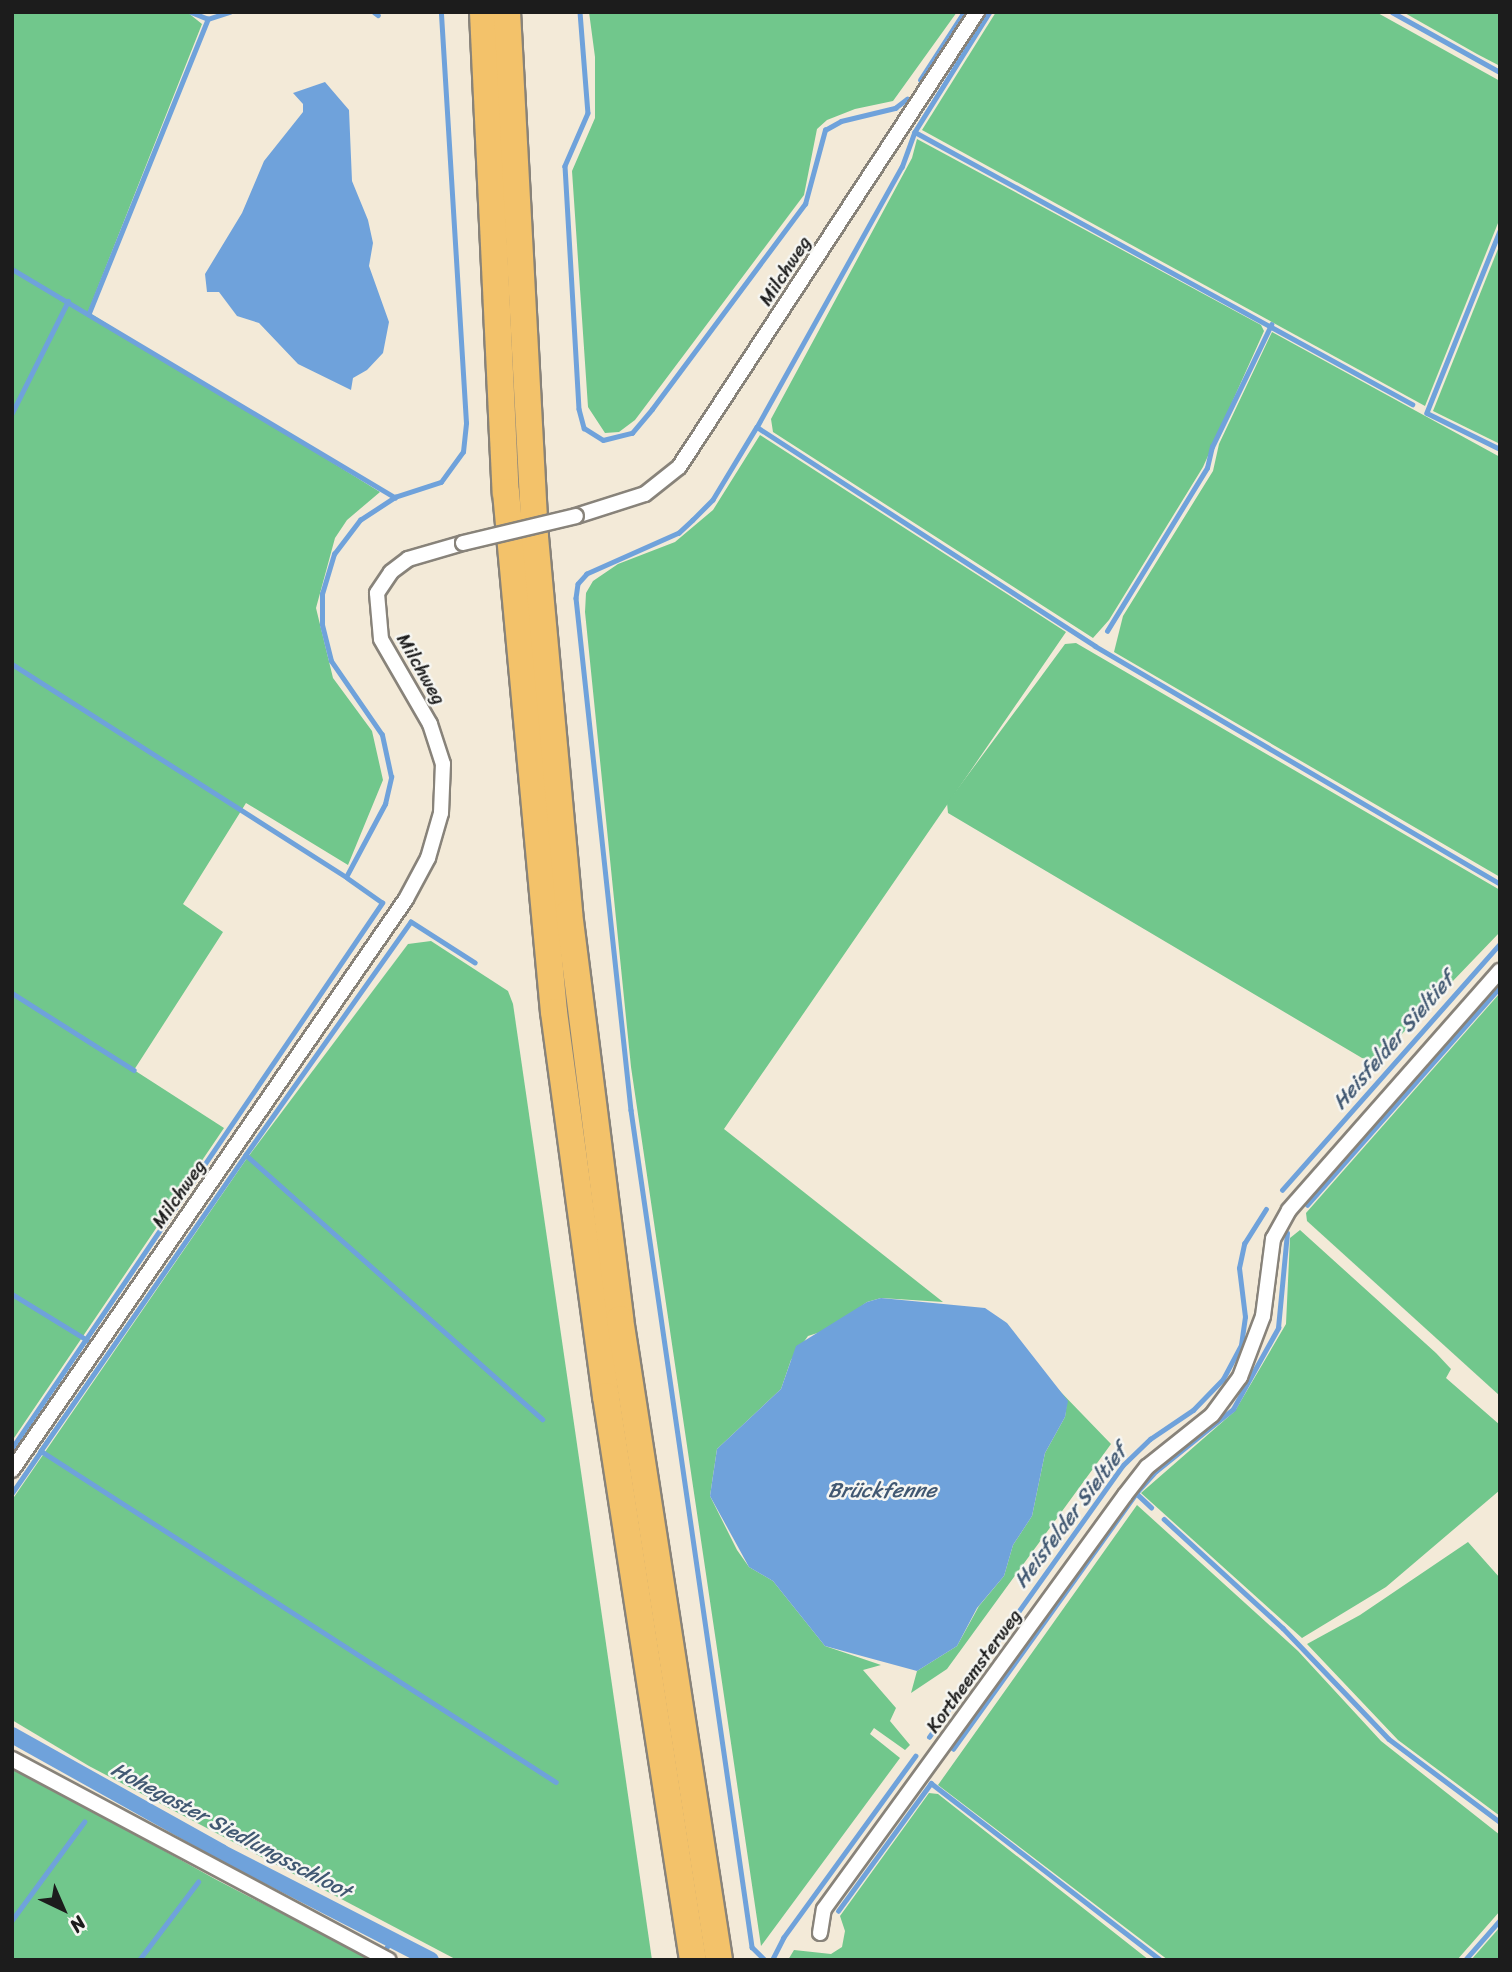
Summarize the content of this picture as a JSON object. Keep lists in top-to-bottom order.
{
  "streets": {
    "street": ["Milchweg", "Kortheemsterweg"]
  },
  "water": ["Heisfelder Sieltief", "Brückfenne", "Hohegaster Siedlungsschloot"],
  "north": "bottom right"
}
